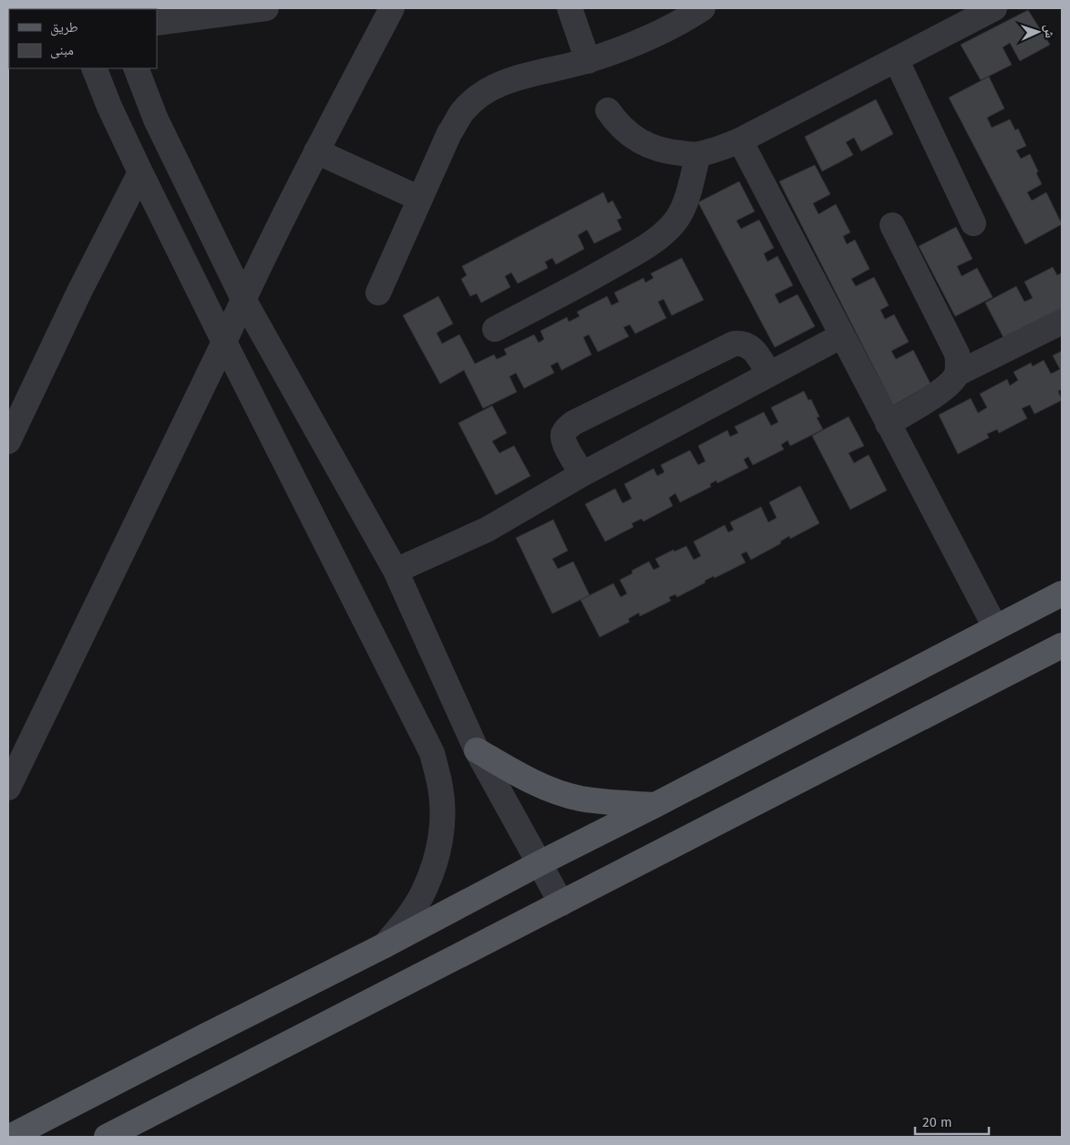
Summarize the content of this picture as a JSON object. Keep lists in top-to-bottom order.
{
  "legend": ["طريق", "مبنى"],
  "scale_bar": "20 m",
  "north": "right"
}
